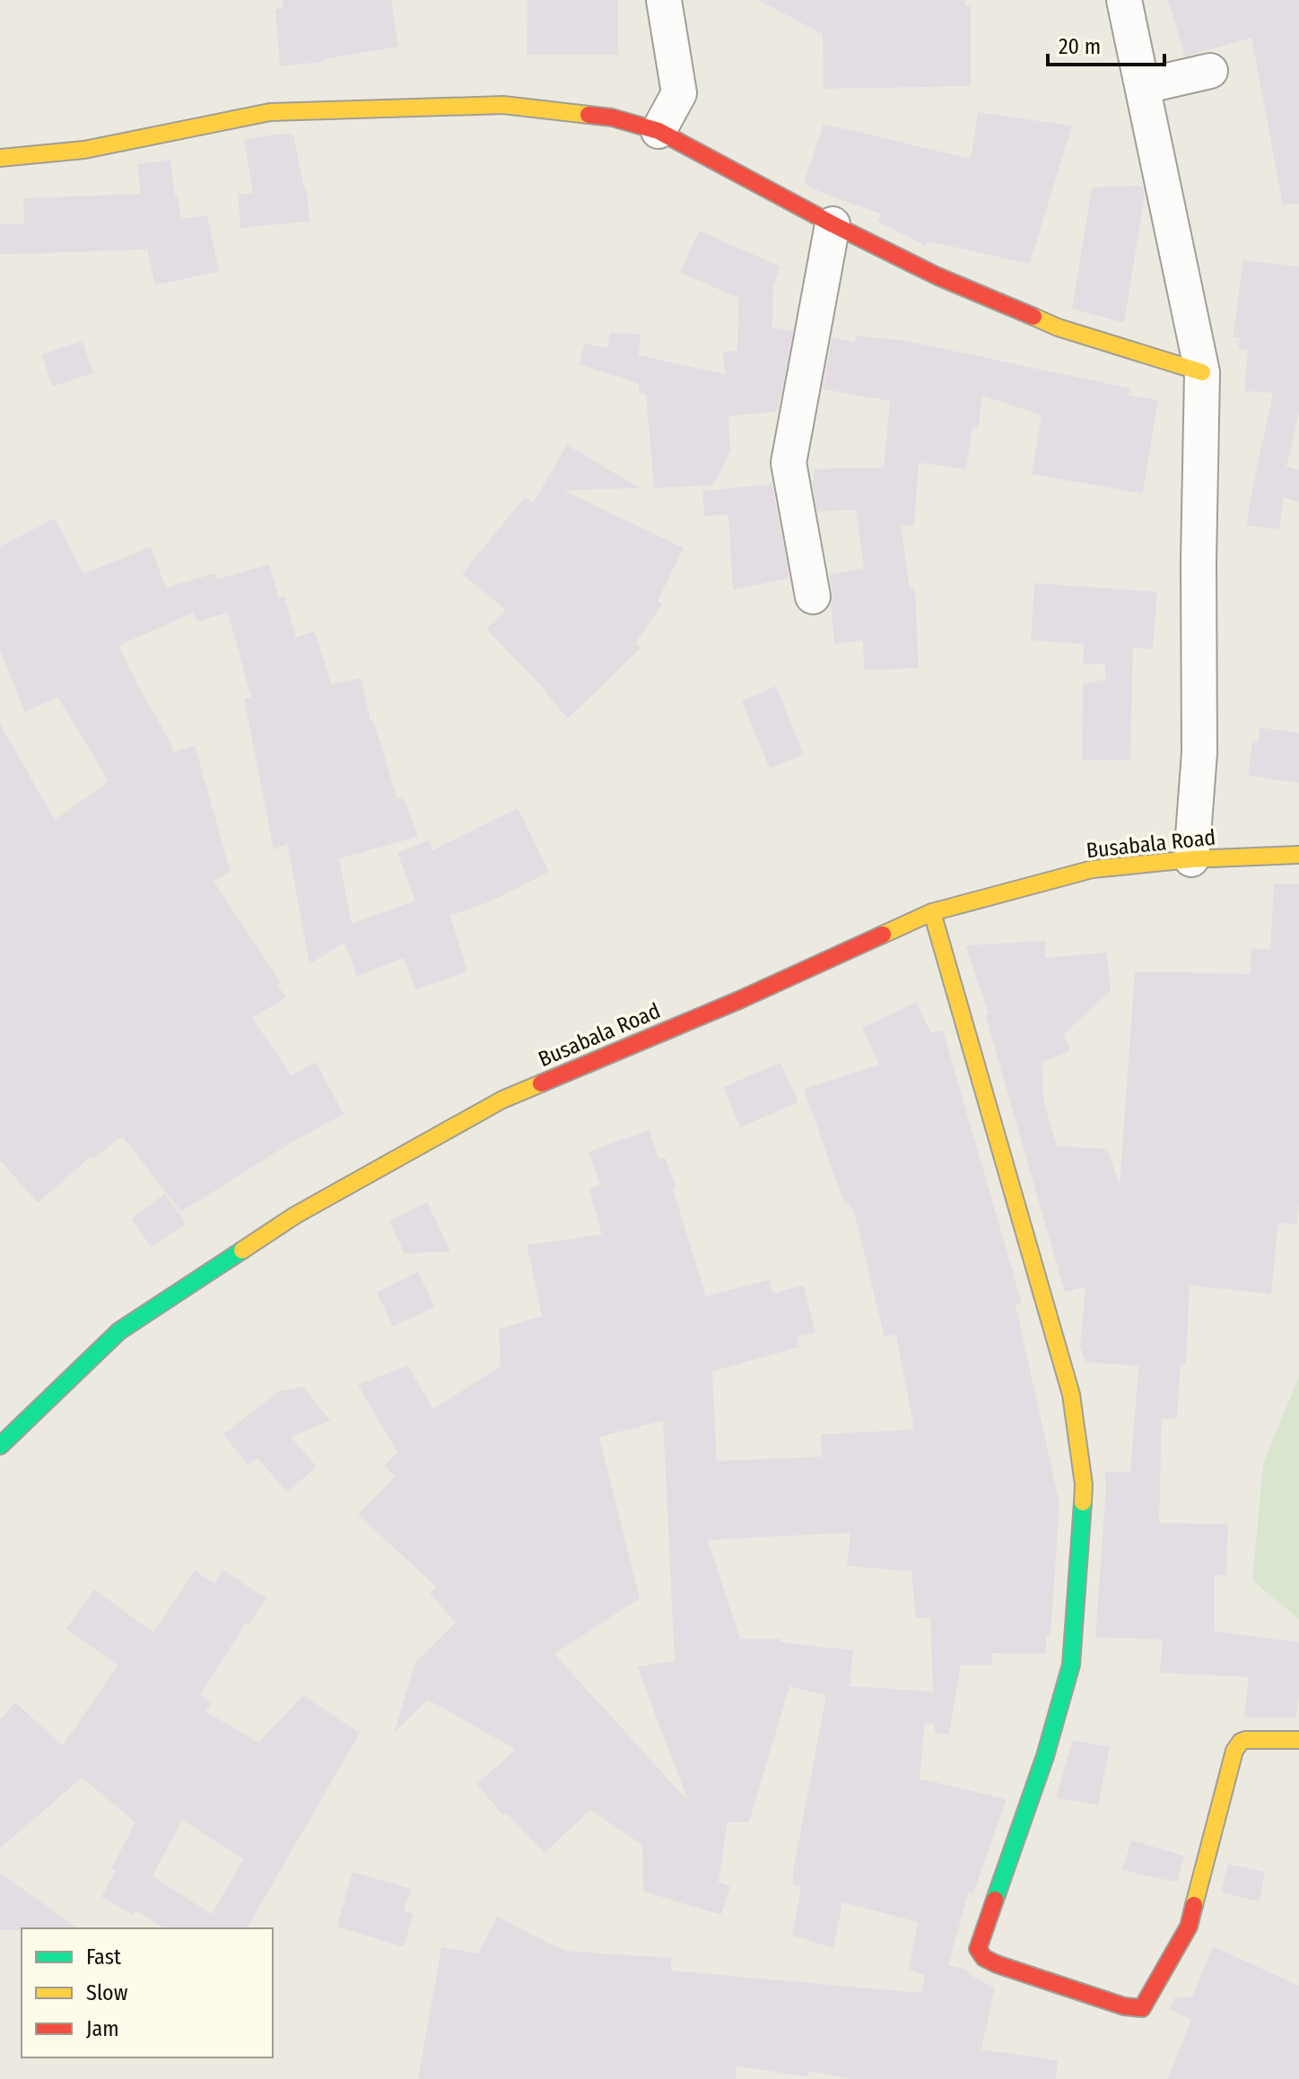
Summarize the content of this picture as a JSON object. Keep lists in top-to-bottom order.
{
  "streets": {
    "street": ["Busabala Road"]
  },
  "legend": ["Fast", "Slow", "Jam"],
  "scale_bar": "20 m"
}
